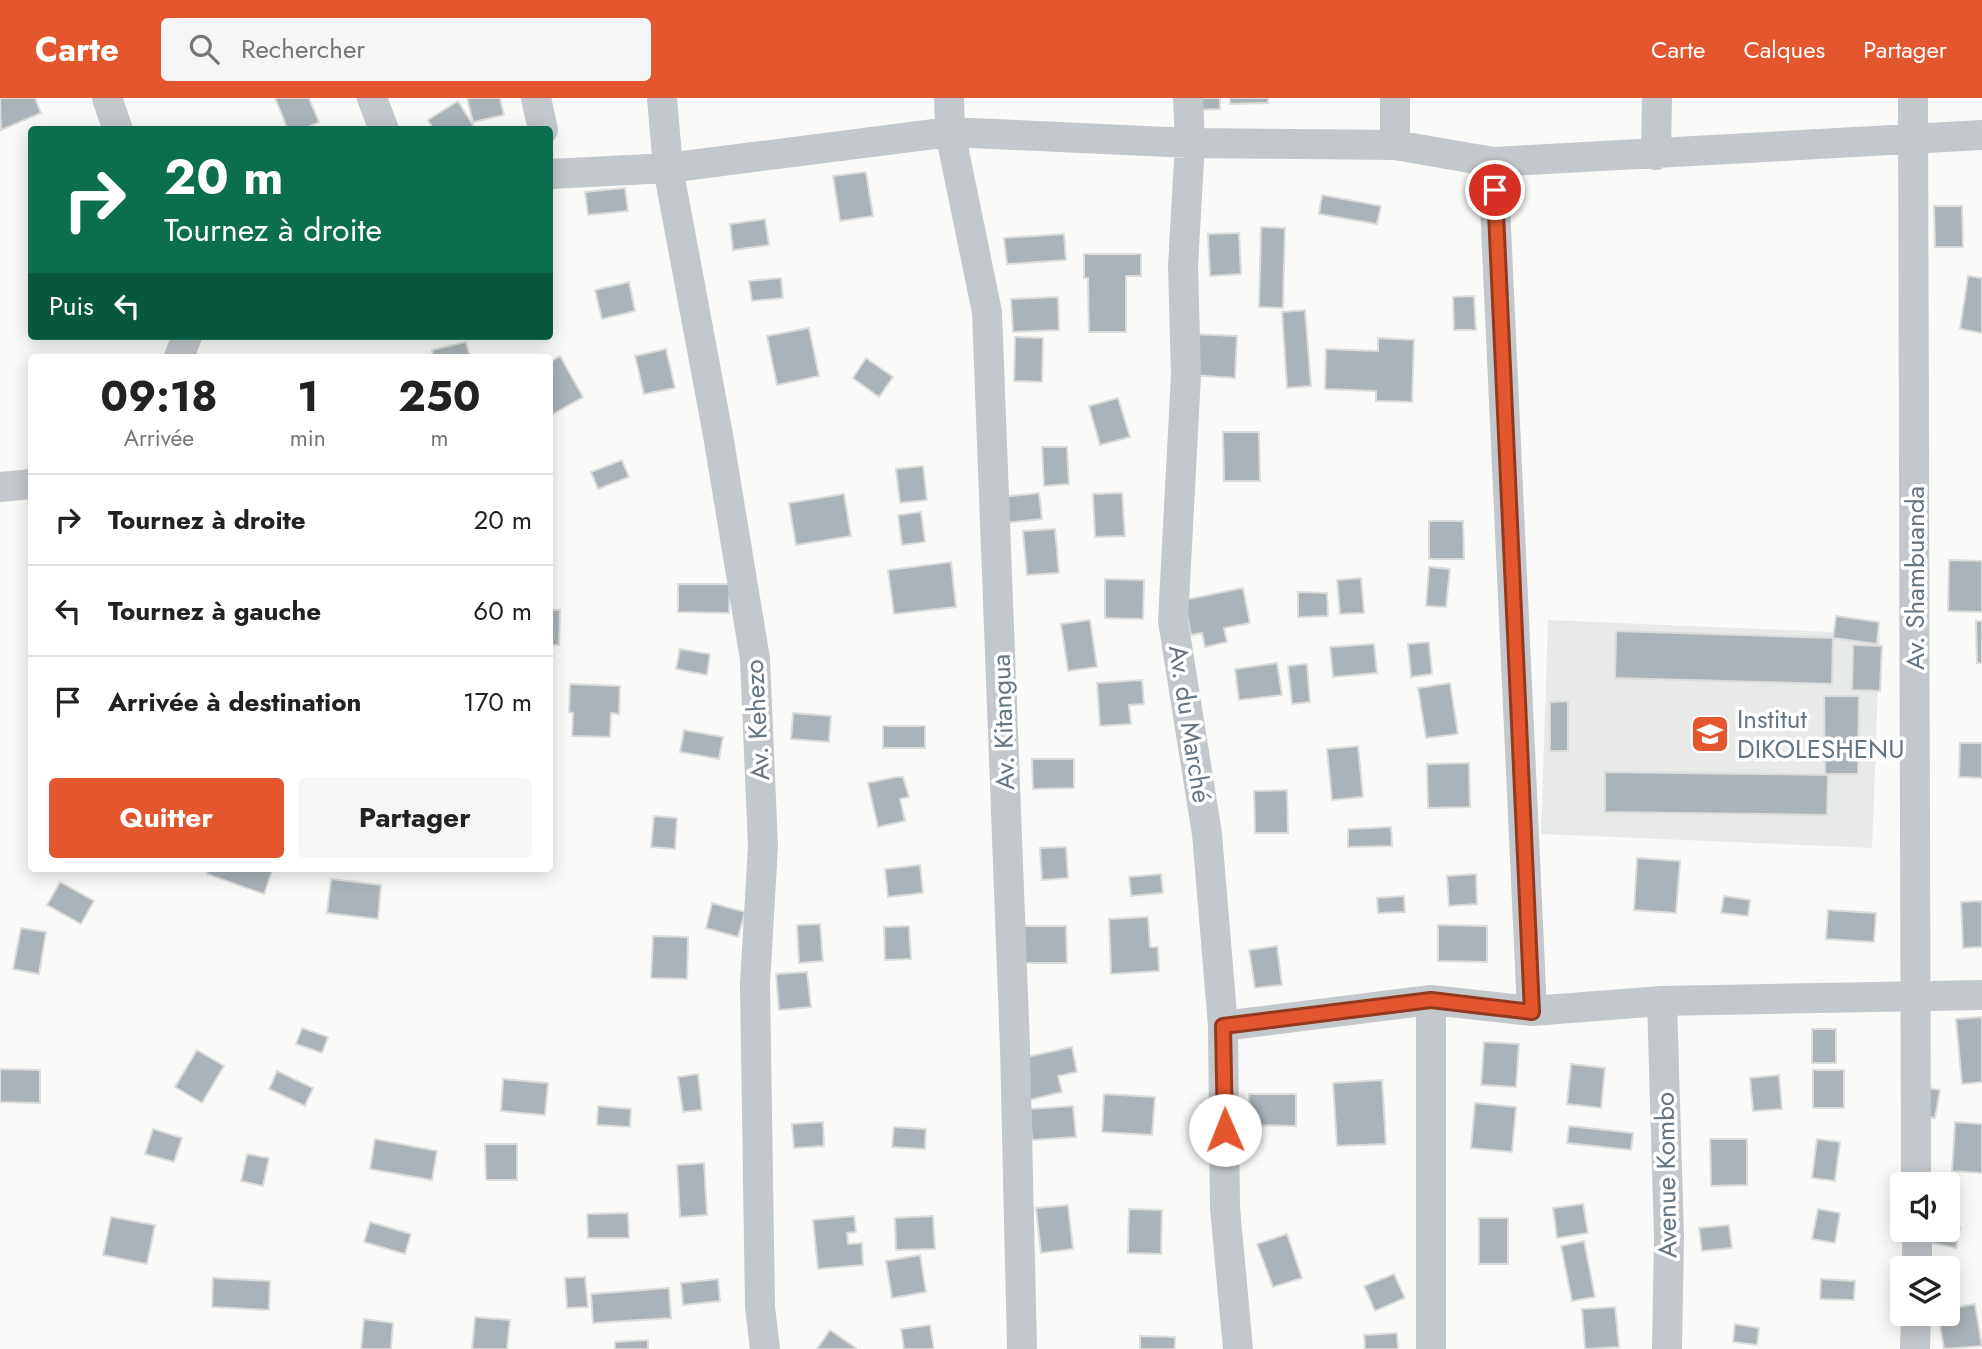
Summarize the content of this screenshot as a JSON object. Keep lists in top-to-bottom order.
{
  "streets": {
    "street": [
      "Av. Shambuanda",
      "Av. Kehezo",
      "Av. Kitangua",
      "Av. du Marché",
      "Avenue Kombo"
    ]
  },
  "places": {
    "school or university": ["Institut DIKOLESHENU"]
  },
  "page": {
    "header": "Carte",
    "search": "Rechercher",
    "nav": ["Carte", "Calques", "Partager"],
    "turn": ["20 m", "Tournez à droite"],
    "then": "Puis",
    "eta": [
      "09:18",
      "Arrivée",
      "1",
      "min",
      "250",
      "m"
    ],
    "list": [
      {
        "name": "Tournez à droite",
        "value": "20 m"
      },
      {
        "name": "Tournez à gauche",
        "value": "60 m"
      },
      {
        "name": "Arrivée à destination",
        "value": "170 m"
      }
    ],
    "buttons": ["Quitter", "Partager"]
  }
}
